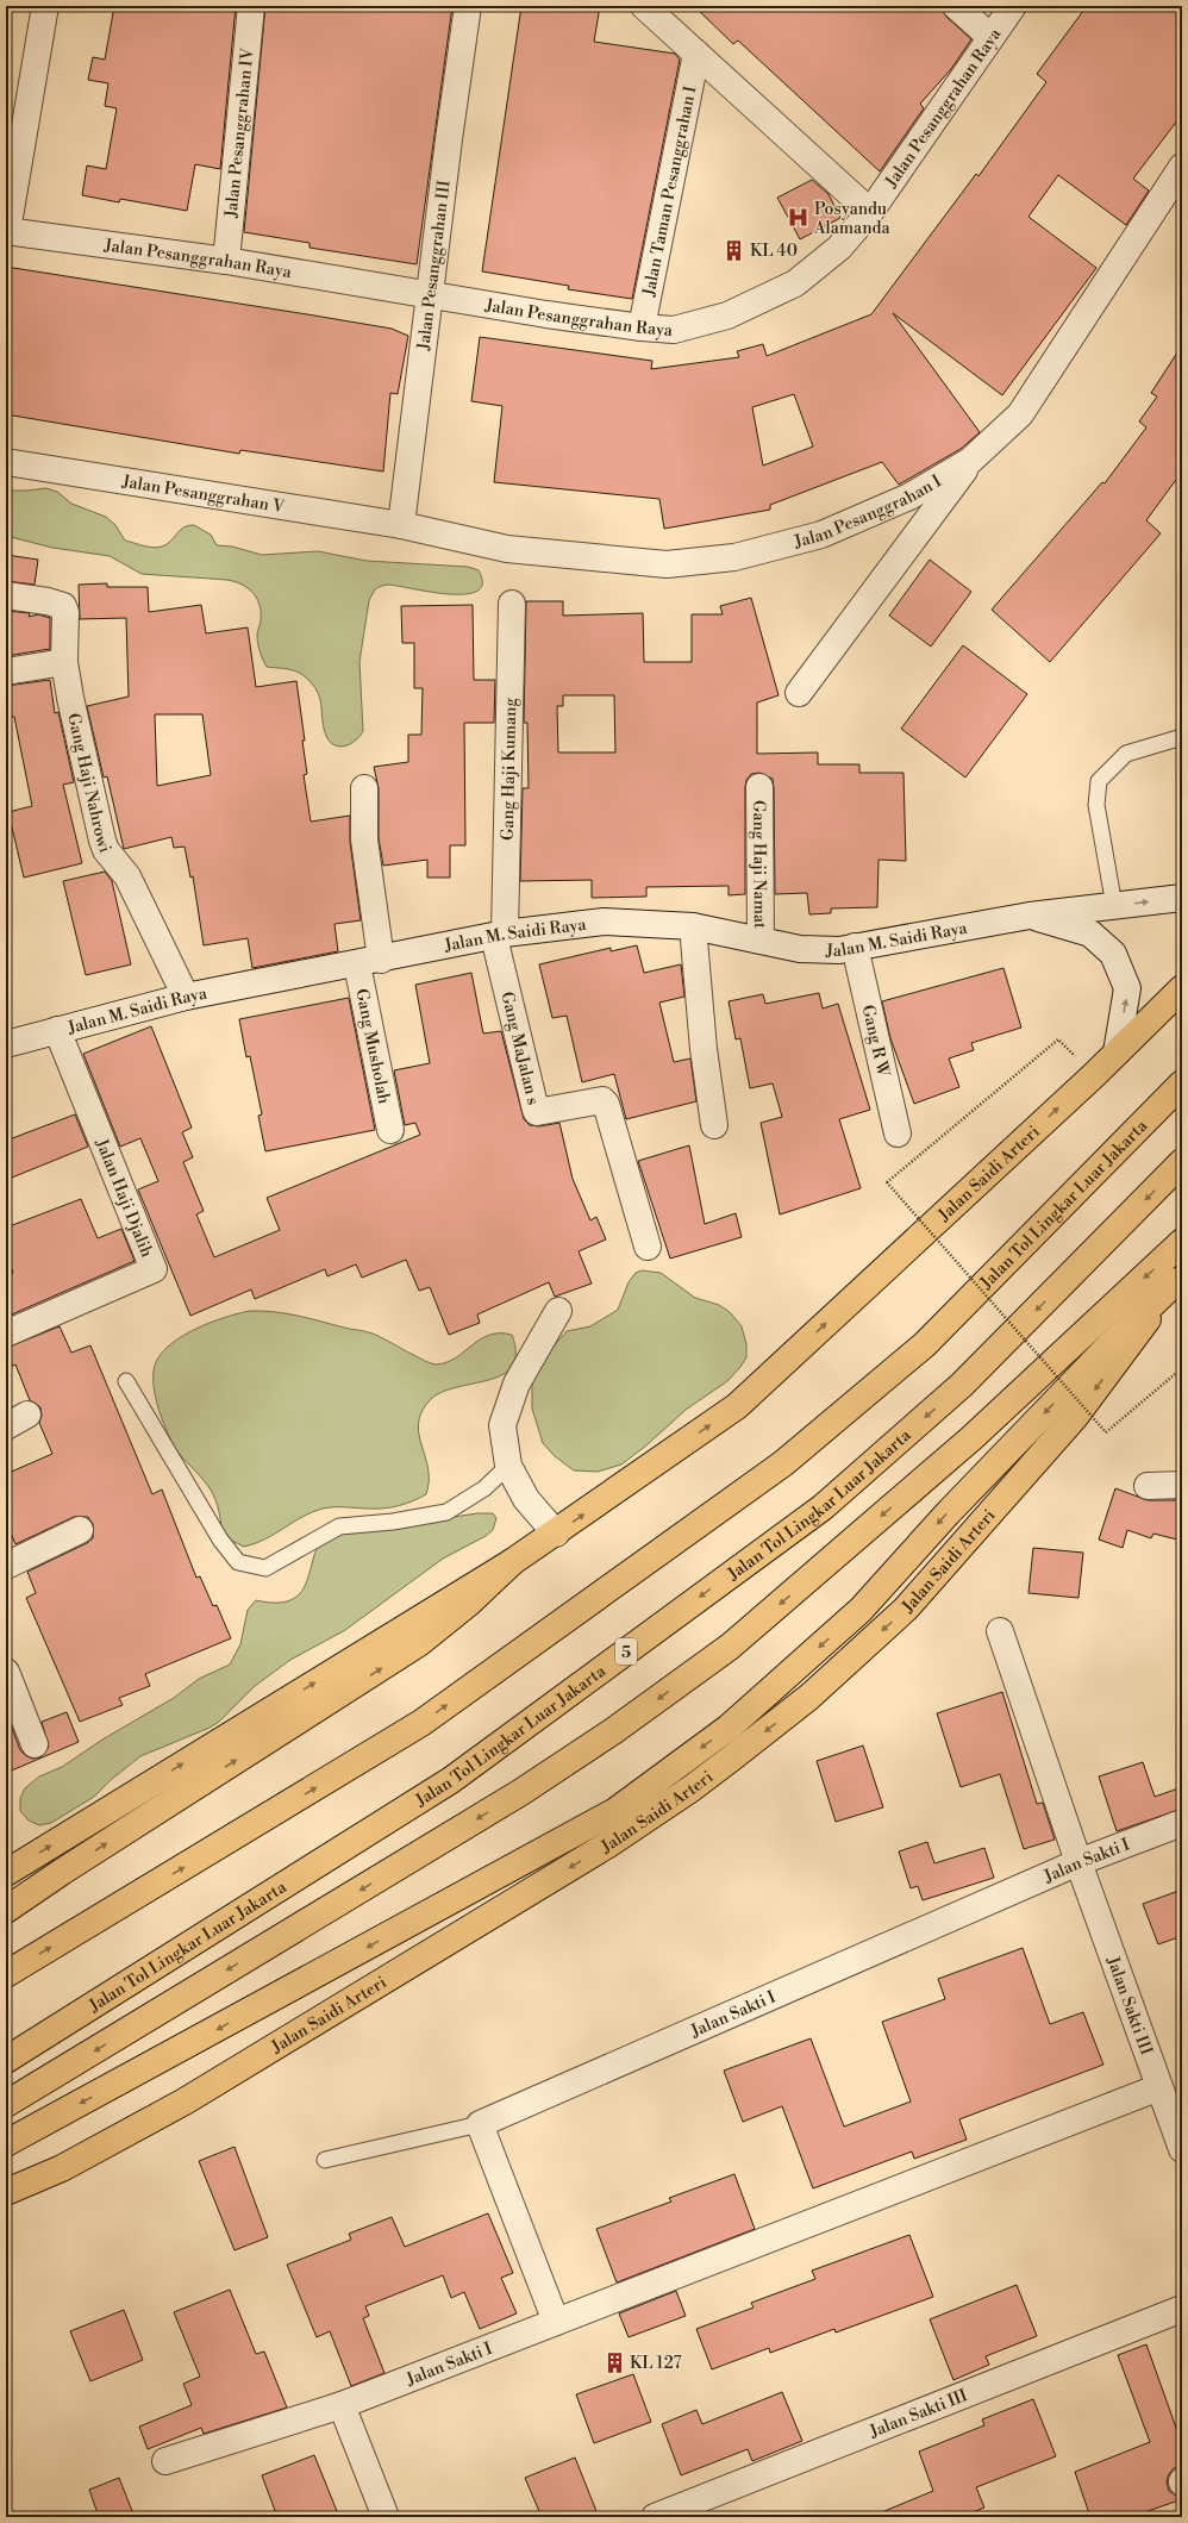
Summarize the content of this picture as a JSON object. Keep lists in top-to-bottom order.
{
  "streets": {
    "main road": ["Jalan Saidi Arteri", "Jalan Tol Lingkar Luar Jakarta", "5"],
    "street": [
      "Jalan Pesanggrahan Raya",
      "Jalan Pesanggrahan IV",
      "Jalan Taman Pesanggrahan I",
      "Jalan Pesanggrahan III",
      "Jalan Pesanggrahan V",
      "Jalan Pesanggrahan I",
      "Gang Haji Kumang",
      "Gang Haji Nahrowi",
      "Gang Haji Namat",
      "Jalan M. Saidi Raya",
      "Gang R W",
      "Gang Musholah",
      "Gang MaJalan s",
      "Jalan Haji Djalih",
      "Jalan Sakti I",
      "Jalan Sakti III"
    ]
  },
  "crossings": [
    ["Jalan Pesanggrahan Raya", "Jalan Pesanggrahan IV"],
    ["Jalan Pesanggrahan Raya", "Jalan Taman Pesanggrahan I"],
    ["Jalan Pesanggrahan Raya", "Jalan Pesanggrahan III"],
    ["Jalan Pesanggrahan III", "Jalan Pesanggrahan V"],
    ["Jalan Pesanggrahan III", "Jalan Pesanggrahan I"],
    ["Jalan Pesanggrahan V", "Jalan Pesanggrahan I"],
    ["Gang Haji Kumang", "Jalan M. Saidi Raya"],
    ["Gang Haji Kumang", "Gang MaJalan s"],
    ["Gang Haji Nahrowi", "Jalan M. Saidi Raya"],
    ["Gang Haji Namat", "Jalan M. Saidi Raya"],
    ["Jalan M. Saidi Raya", "Gang R W"],
    ["Jalan M. Saidi Raya", "Gang Musholah"],
    ["Jalan M. Saidi Raya", "Gang MaJalan s"],
    ["Jalan M. Saidi Raya", "Jalan Saidi Arteri"],
    ["Jalan M. Saidi Raya", "Jalan Haji Djalih"],
    ["Jalan Sakti I", "Jalan Sakti III"]
  ],
  "places": {
    "hospital": ["Posyandu Alamanda"],
    "building": ["KL 40", "KL 127"]
  }
}
